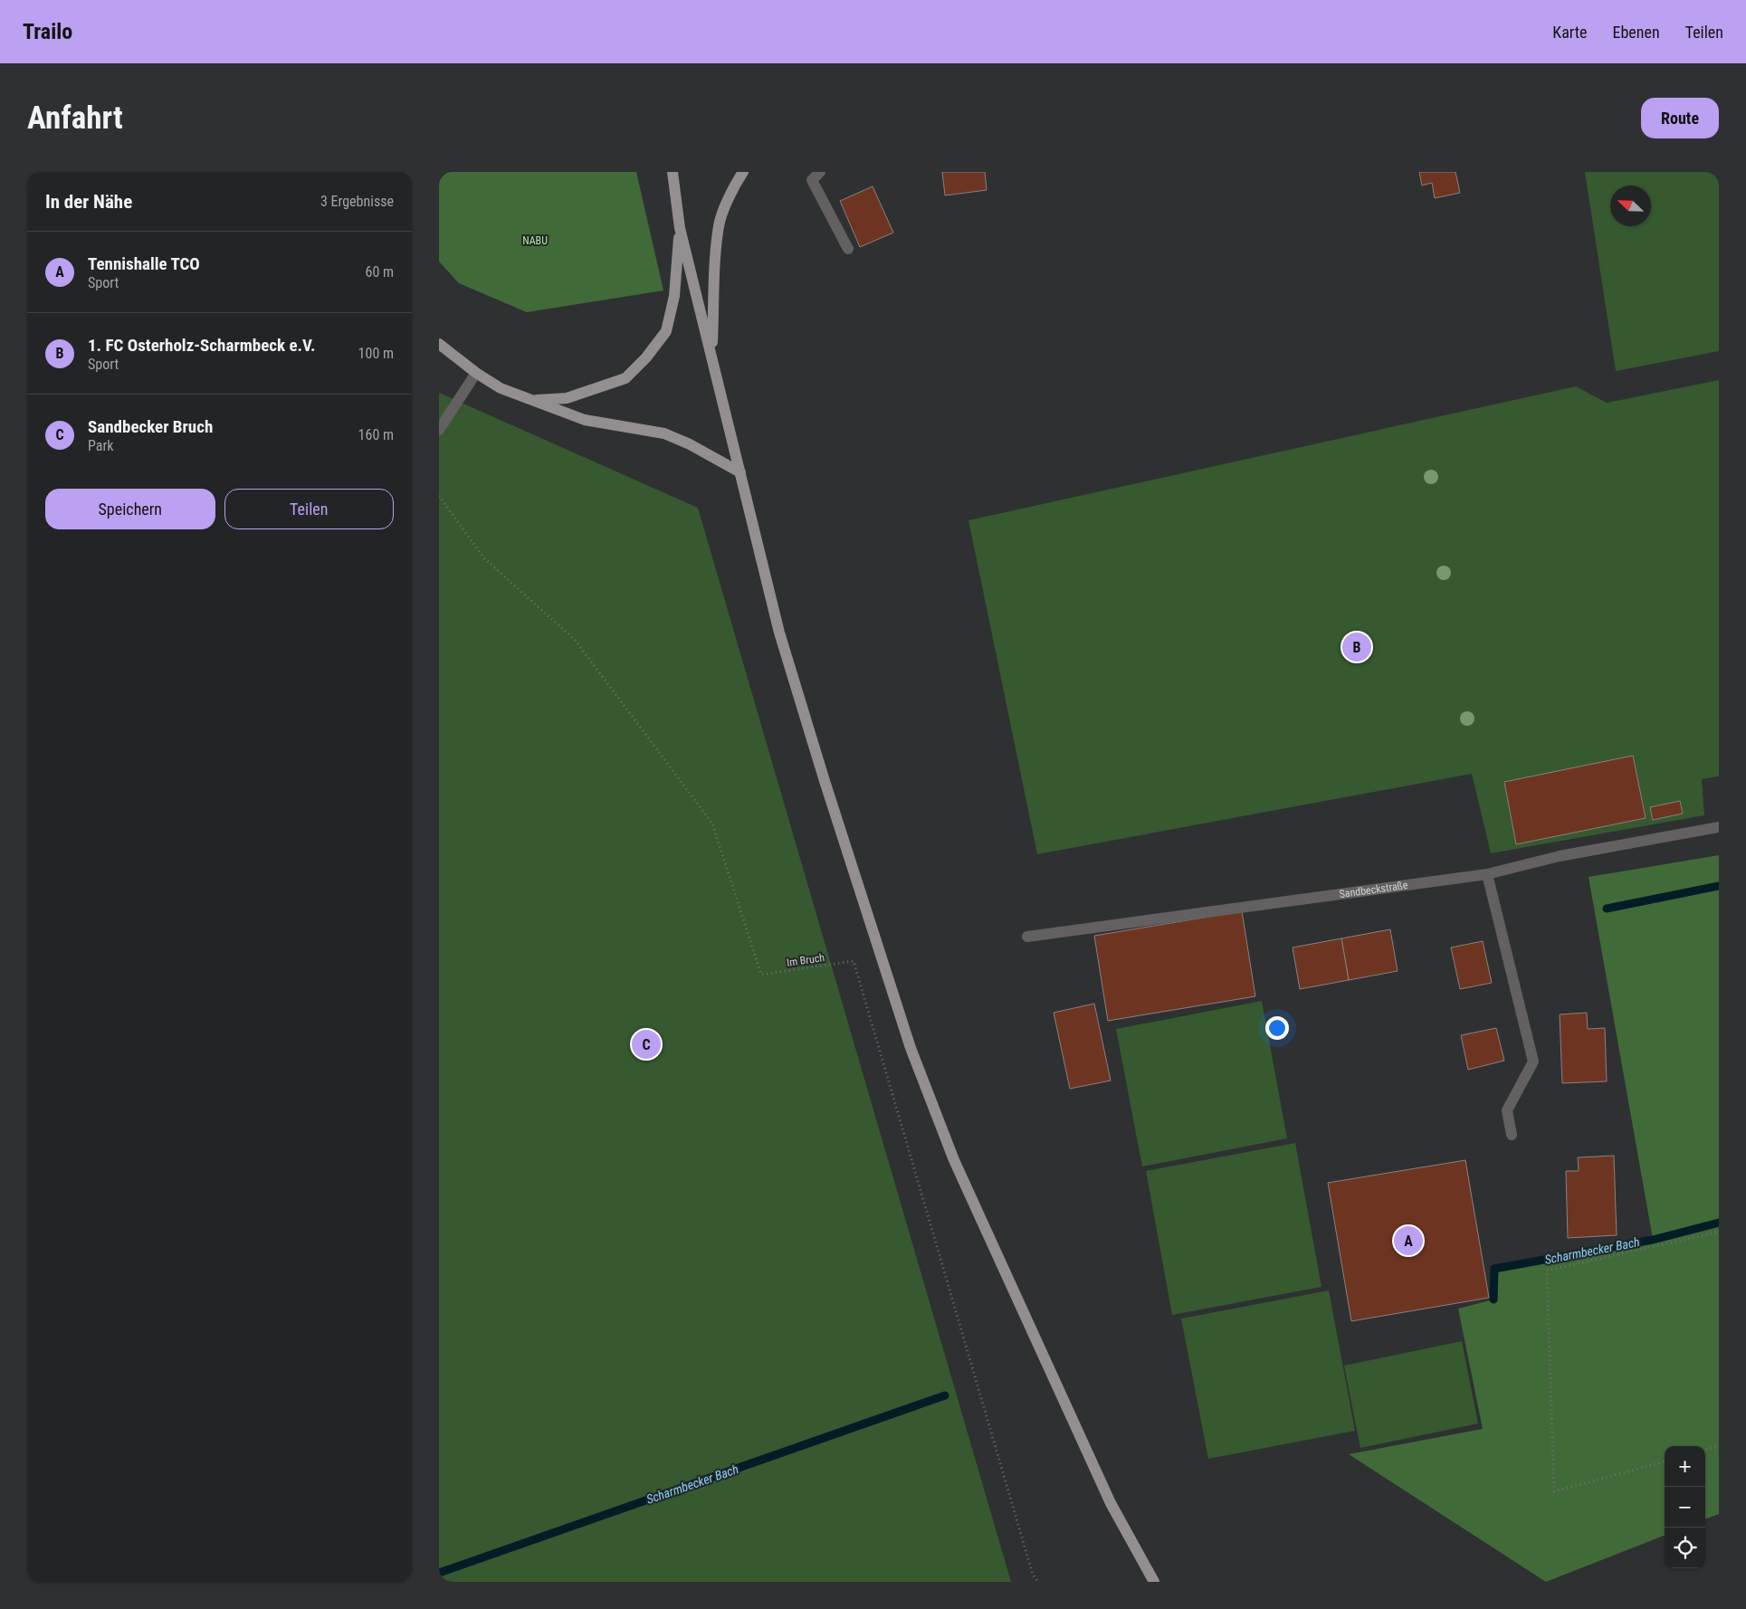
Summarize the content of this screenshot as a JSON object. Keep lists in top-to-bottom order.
{
  "streets": {
    "street": ["Sandbeckstraße"],
    "path": ["Im Bruch"]
  },
  "water": ["Scharmbecker Bach"],
  "parks": ["NABU"],
  "north": "top left",
  "page": {
    "header": "Trailo",
    "nav": ["Karte", "Ebenen", "Teilen"],
    "buttons": [
      "Route",
      ["Speichern", "Teilen"]
    ],
    "title": "Anfahrt",
    "heading": ["In der Nähe", "3 Ergebnisse"],
    "list": [
      {
        "mark": "A",
        "name": "Tennishalle TCO",
        "note": "Sport",
        "value": "60 m"
      },
      {
        "mark": "B",
        "name": "1. FC Osterholz-Scharmbeck e.V.",
        "note": "Sport",
        "value": "100 m"
      },
      {
        "mark": "C",
        "name": "Sandbecker Bruch",
        "note": "Park",
        "value": "160 m"
      }
    ],
    "pins": ["B", "C", "A"],
    "map_buttons": ["+", "−"]
  }
}
